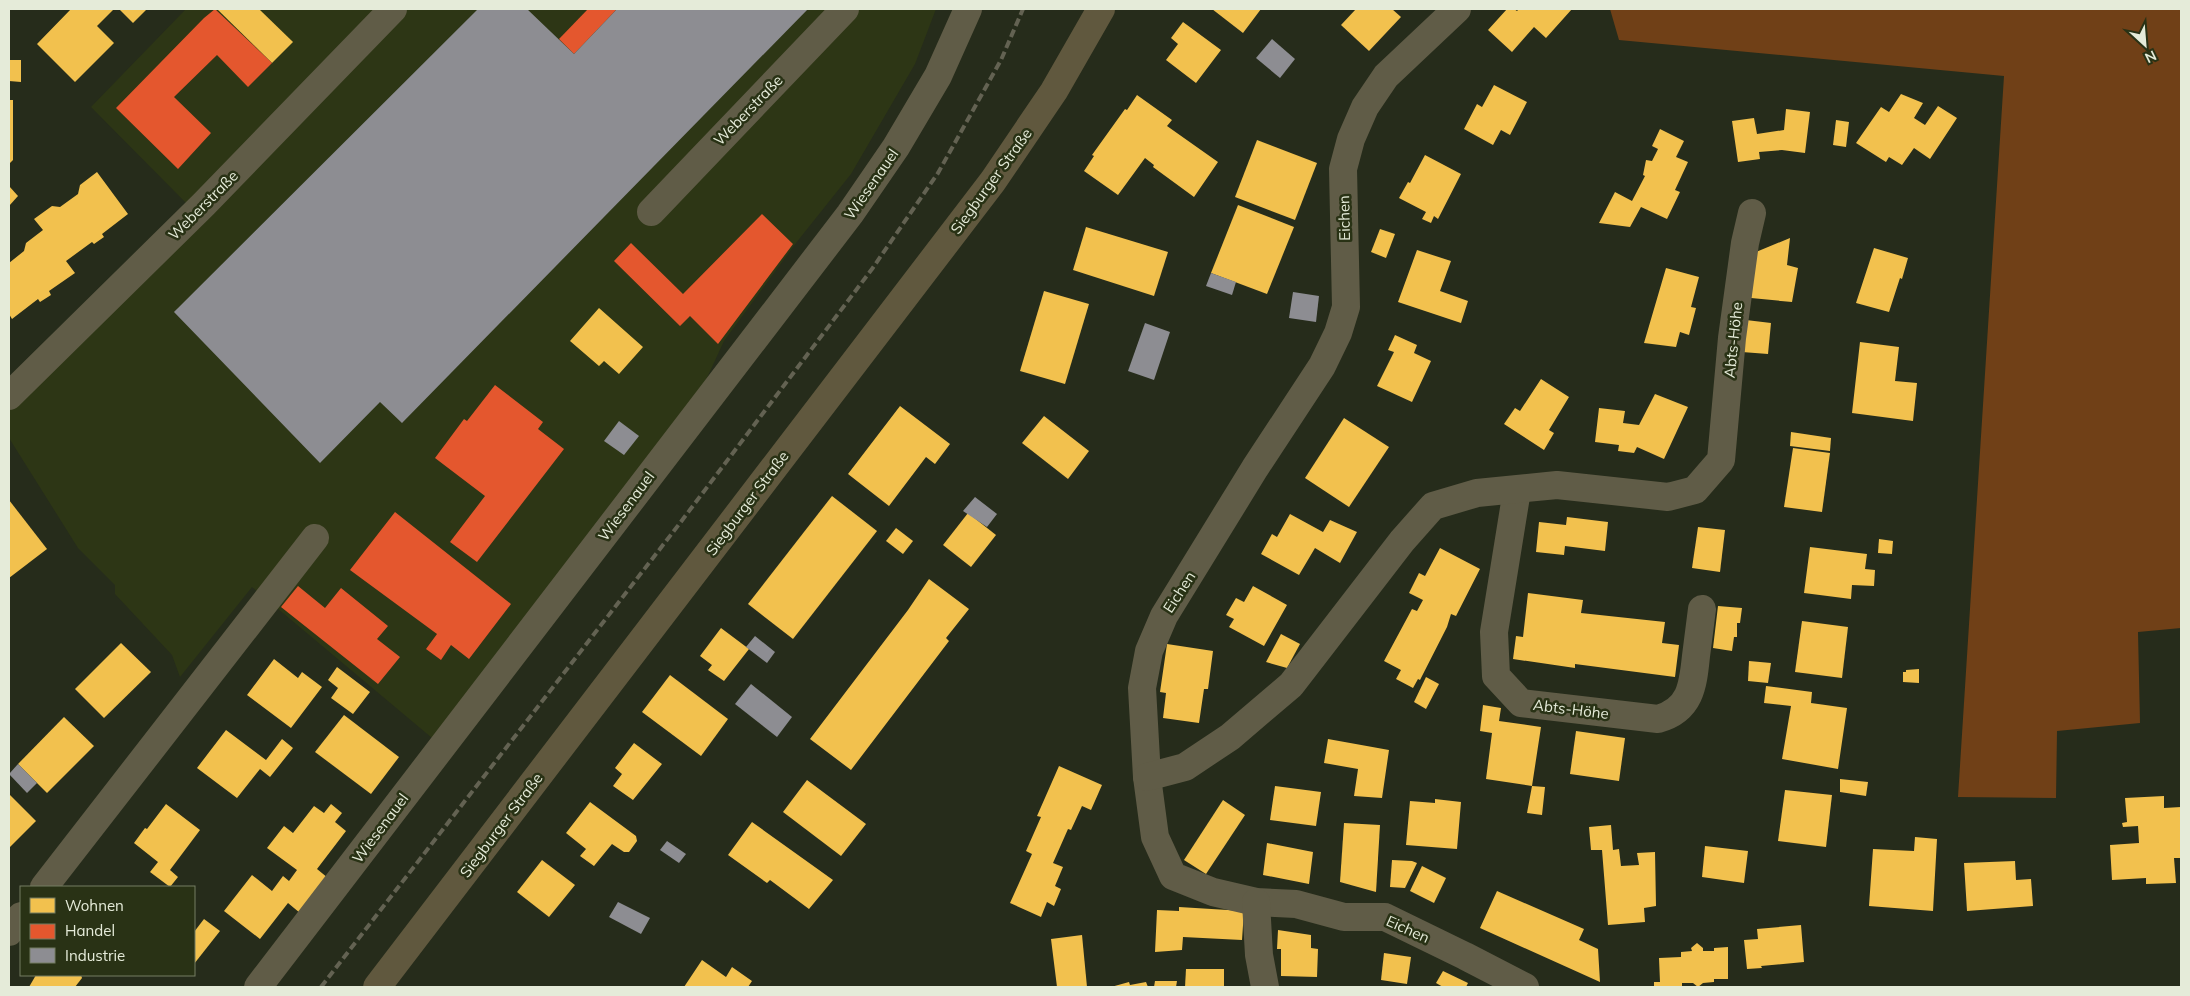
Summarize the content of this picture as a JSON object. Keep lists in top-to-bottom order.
{
  "streets": {
    "main road": ["Siegburger Straße"],
    "street": [
      "Weberstraße",
      "Wiesenauel",
      "Eichen",
      "Abts-Höhe"
    ]
  },
  "crossings": [
    ["Eichen", "Abts-Höhe"]
  ],
  "legend": ["Wohnen", "Handel", "Industrie"],
  "north": "bottom right"
}
